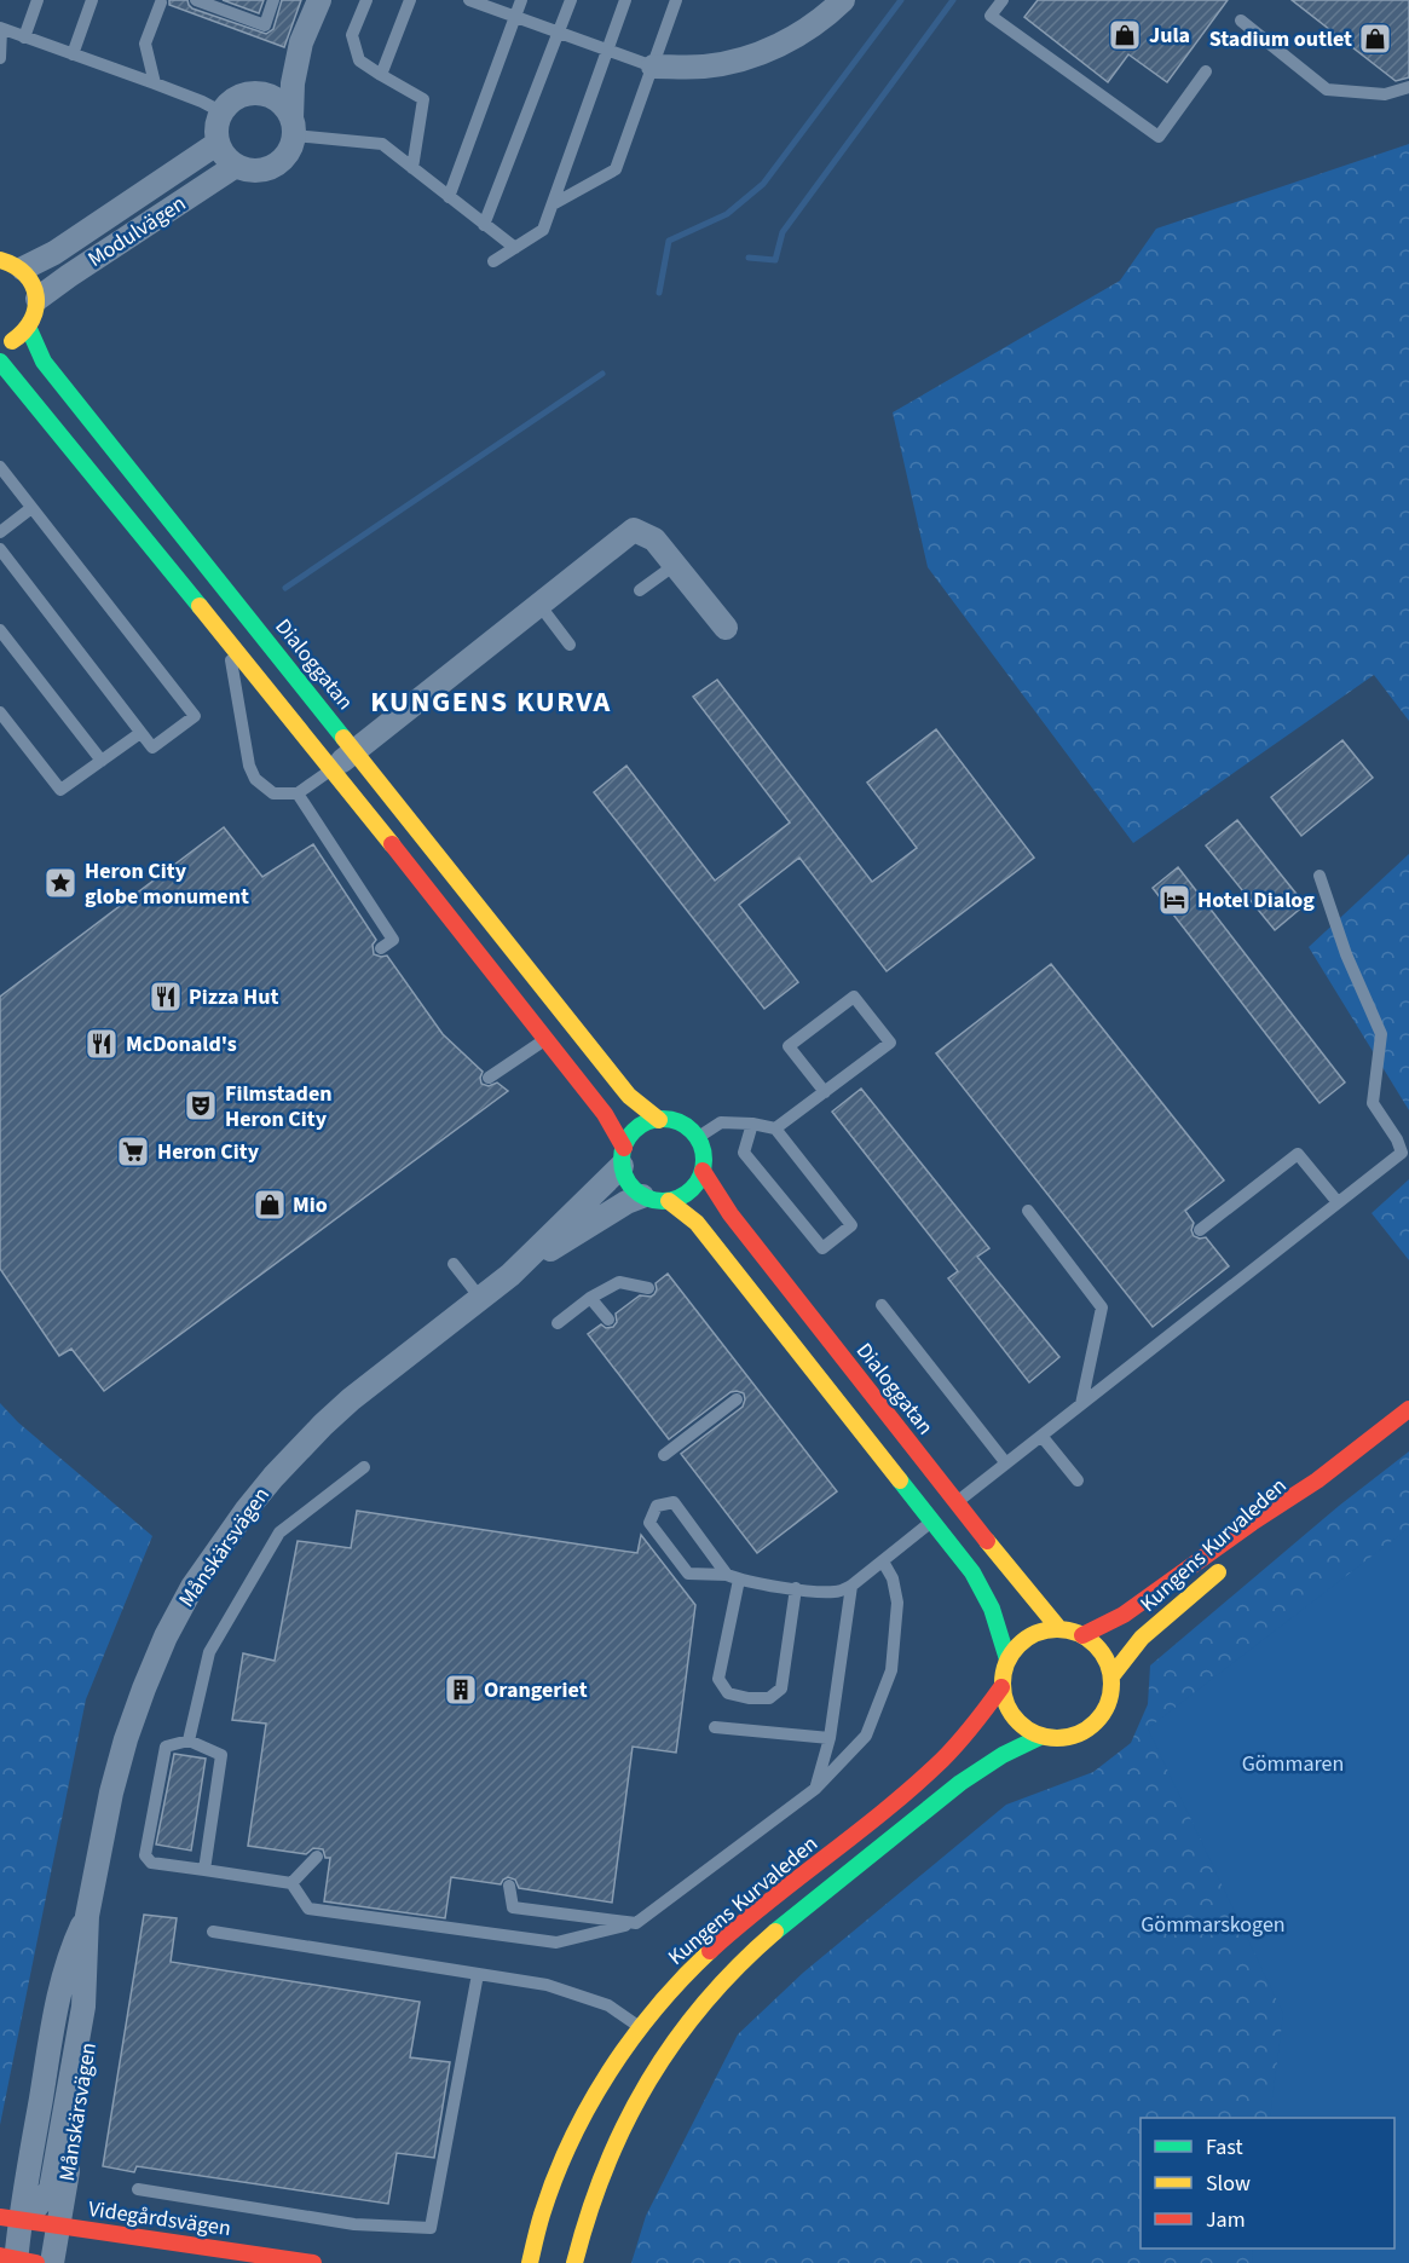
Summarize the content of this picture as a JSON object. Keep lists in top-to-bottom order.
{
  "streets": {
    "street": [
      "Modulvägen",
      "Dialoggatan",
      "Kungens Kurvaleden",
      "Månskärsvägen",
      "Videgårdsvägen"
    ]
  },
  "crossings": [
    ["Dialoggatan", "Kungens Kurvaleden"],
    ["Dialoggatan", "Månskärsvägen"],
    ["Månskärsvägen", "Videgårdsvägen"]
  ],
  "districts": ["KUNGENS KURVA"],
  "parks": ["Gömmaren", "Gömmarskogen"],
  "places": {
    "shop": ["Jula", "Stadium outlet", "Mio"],
    "place": ["Heron City globe monument"],
    "hotel": ["Hotel Dialog"],
    "restaurant": ["Pizza Hut", "McDonald's"],
    "theatre": ["Filmstaden Heron City"],
    "supermarket": ["Heron City"],
    "building": ["Orangeriet"]
  },
  "legend": ["Fast", "Slow", "Jam"]
}
